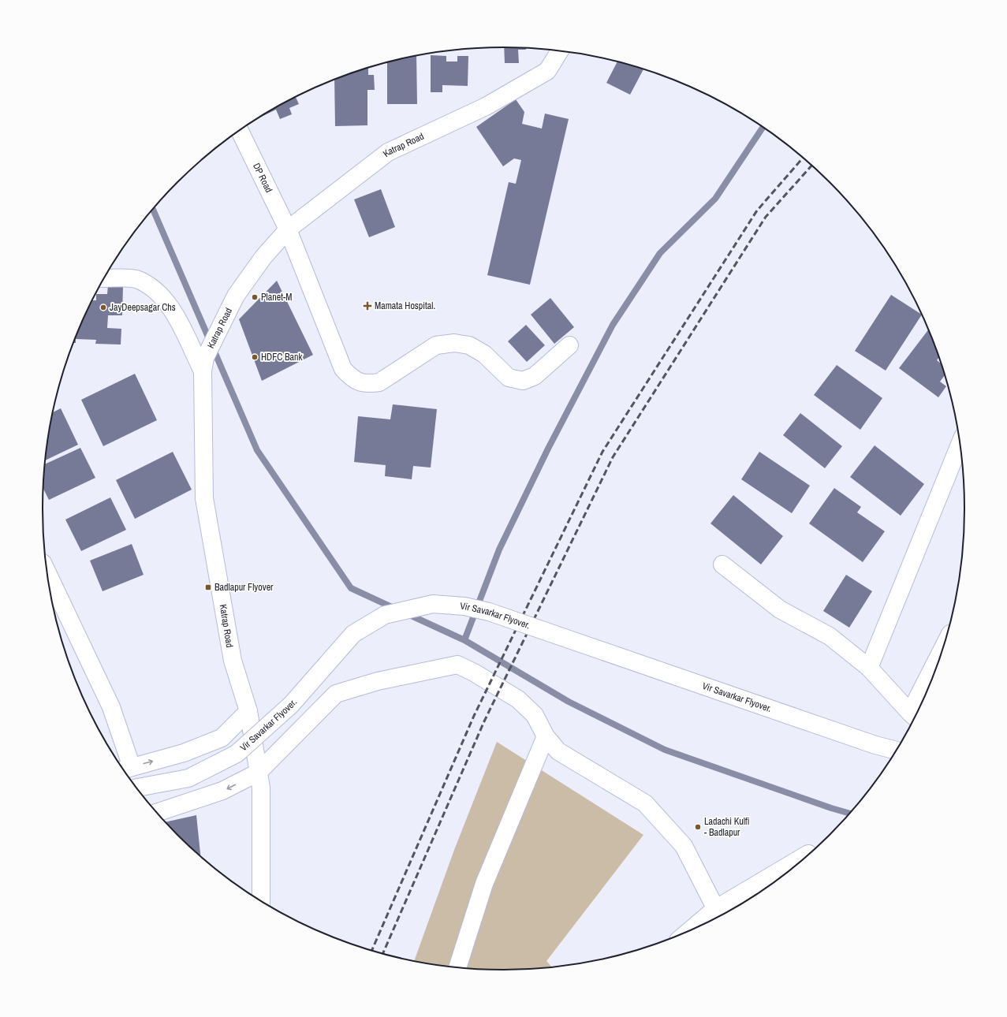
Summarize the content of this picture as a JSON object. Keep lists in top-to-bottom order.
{
  "streets": {
    "street": ["Katrap Road", "DP Road", "Vir Savarkar Flyover."]
  },
  "crossings": [
    ["Katrap Road", "DP Road"]
  ],
  "places": {
    "other": [
      "Planet-M",
      "JayDeepsagar Chs",
      "HDFC Bank",
      "Ladachi Kulfi - Badlapur"
    ],
    "health": ["Mamata Hospital."],
    "transit": ["Badlapur Flyover"]
  }
}
